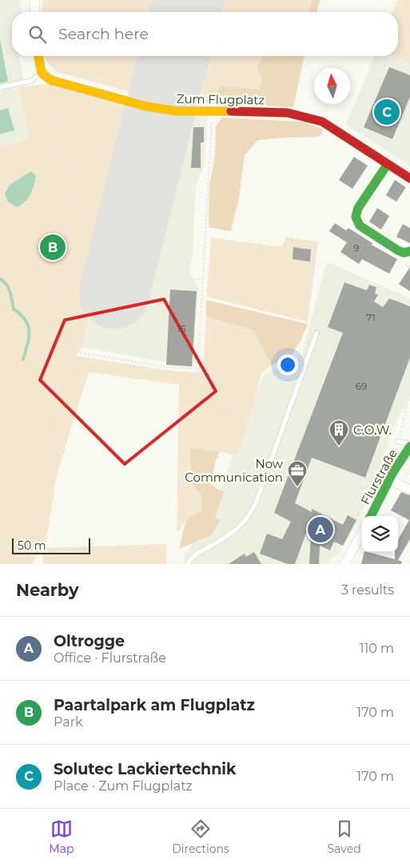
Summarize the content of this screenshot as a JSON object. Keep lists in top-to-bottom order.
{
  "streets": {
    "street": ["Zum Flugplatz", "Flurstraße"]
  },
  "places": {
    "building": ["C.O.W."],
    "office": ["Now Communication"]
  },
  "house_numbers": [
    "9",
    "71",
    "15",
    "69"
  ],
  "scale_bar": "50 m",
  "north": "top",
  "page": {
    "search": "Search here",
    "pins": ["C", "B", "A"],
    "scale": "50 m",
    "heading": ["Nearby", "3 results"],
    "list": [
      {
        "mark": "A",
        "name": "Oltrogge",
        "note": "Office · Flurstraße",
        "value": "110 m"
      },
      {
        "mark": "B",
        "name": "Paartalpark am Flugplatz",
        "note": "Park",
        "value": "170 m"
      },
      {
        "mark": "C",
        "name": "Solutec Lackiertechnik",
        "note": "Place · Zum Flugplatz",
        "value": "170 m"
      }
    ],
    "nav": ["Map", "Directions", "Saved"]
  }
}
